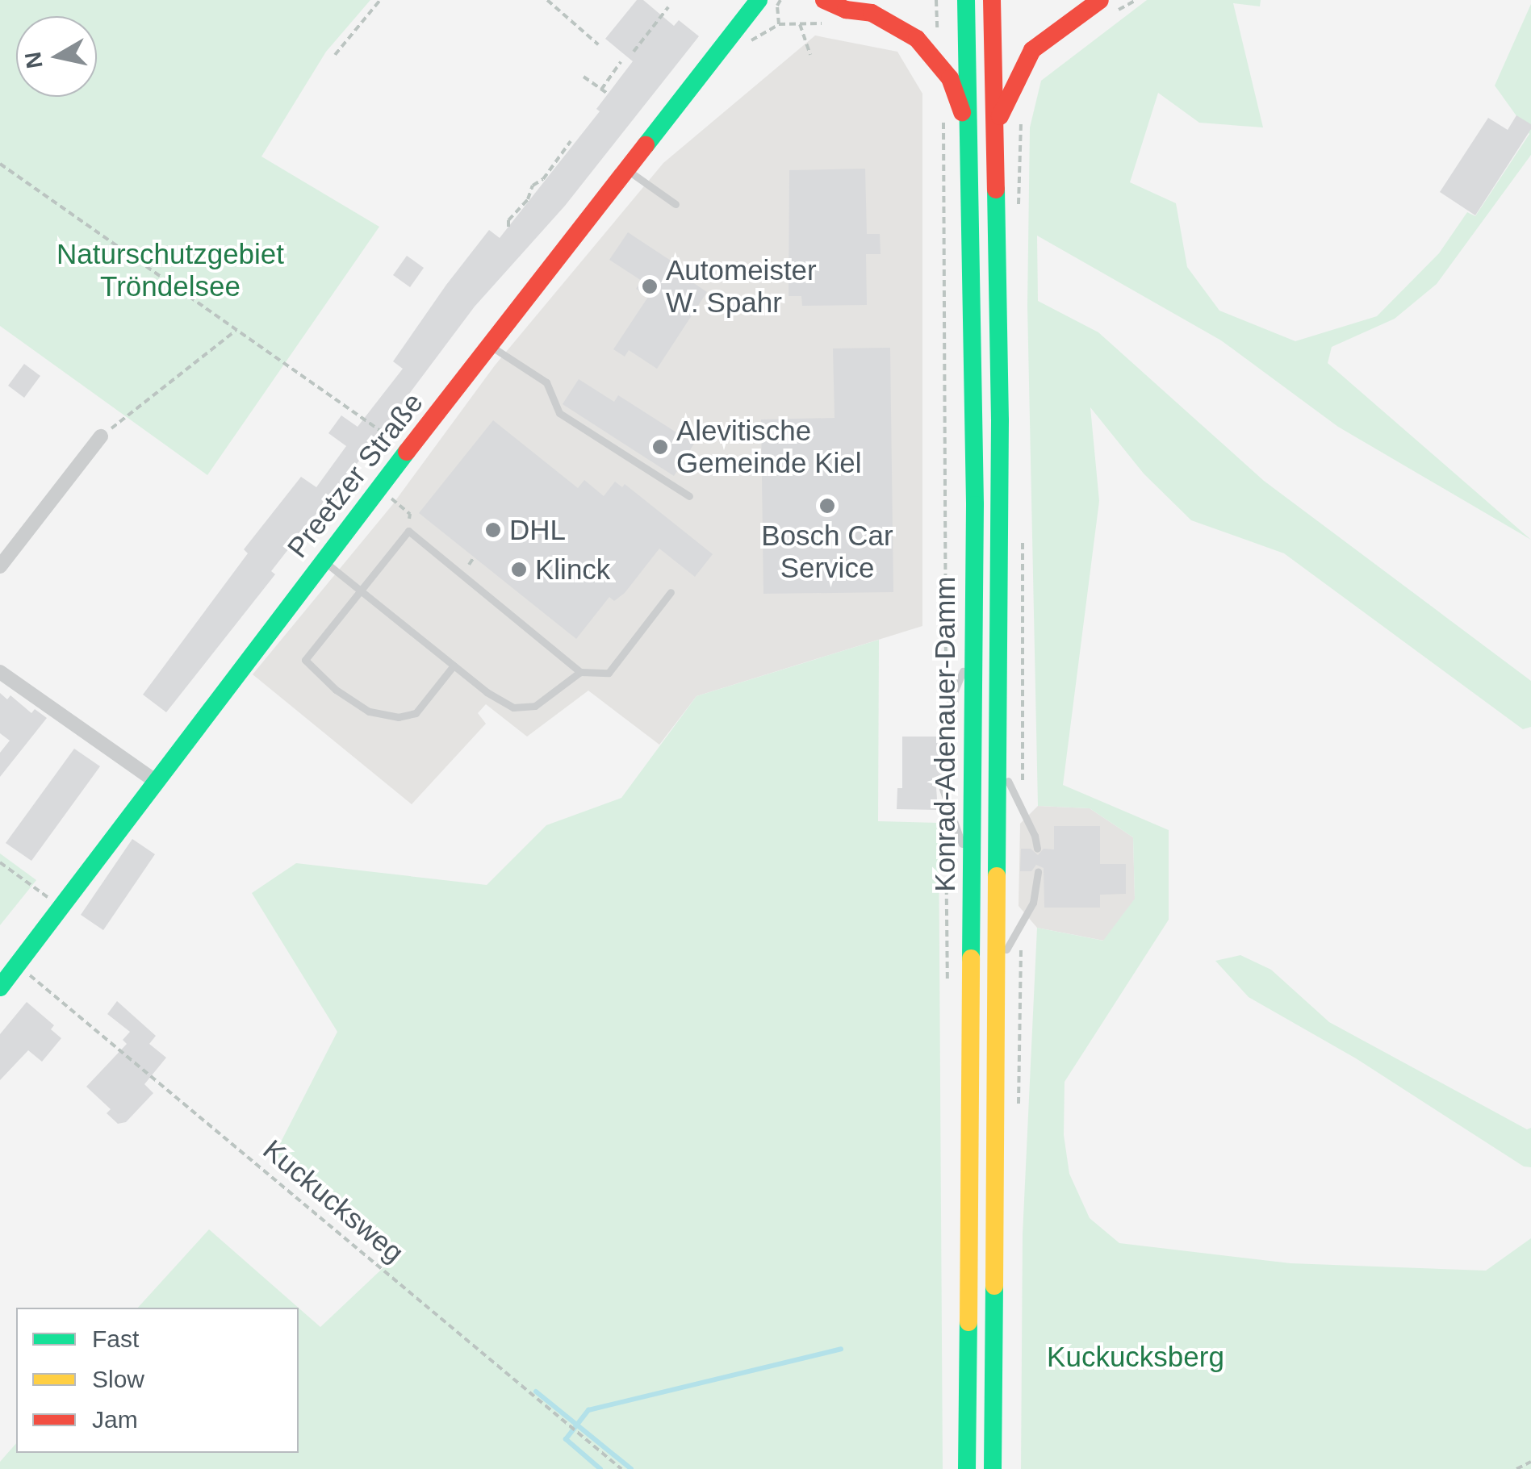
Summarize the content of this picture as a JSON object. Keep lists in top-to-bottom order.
{
  "streets": {
    "main road": ["Preetzer Straße", "Konrad-Adenauer-Damm"],
    "path": ["Kuckucksweg"]
  },
  "crossings": [
    ["Preetzer Straße", "Kuckucksweg"]
  ],
  "parks": ["Naturschutzgebiet Tröndelsee", "Kuckucksberg"],
  "places": [
    "Automeister W. Spahr",
    "Alevitische Gemeinde Kiel",
    "Bosch Car Service",
    "DHL",
    "Klinck"
  ],
  "legend": ["Fast", "Slow", "Jam"],
  "north": "left"
}
